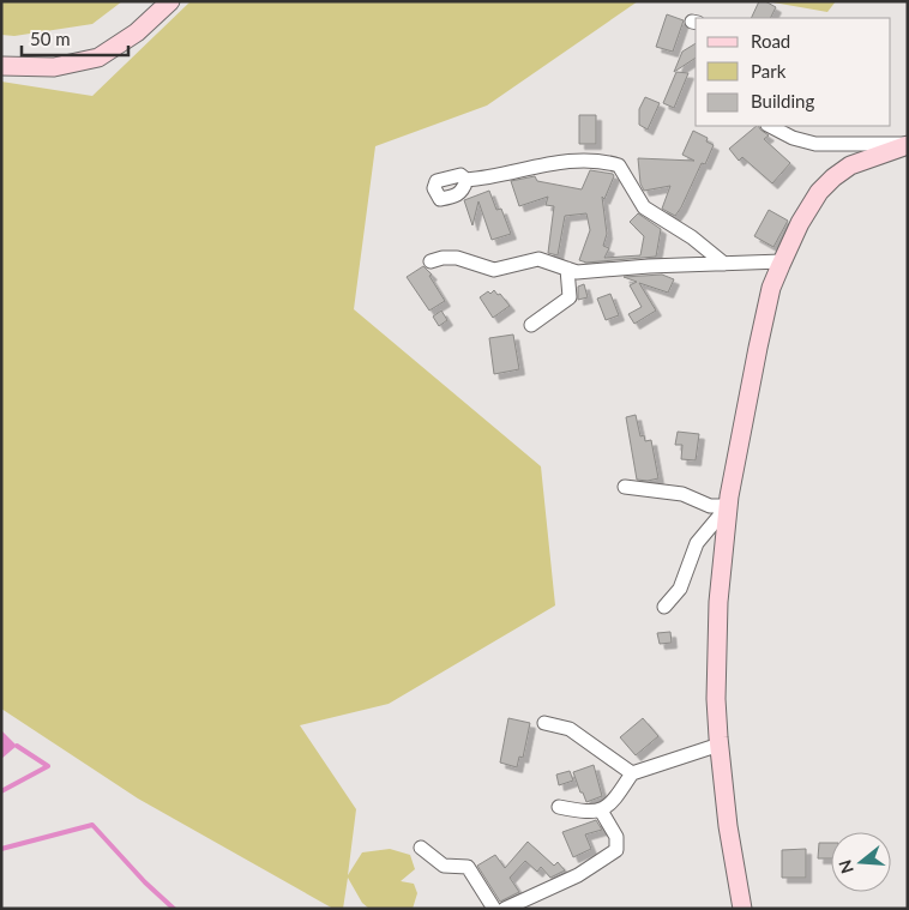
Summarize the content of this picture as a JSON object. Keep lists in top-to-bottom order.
{
  "legend": ["Road", "Park", "Building"],
  "scale_bar": "50 m",
  "north": "left"
}
